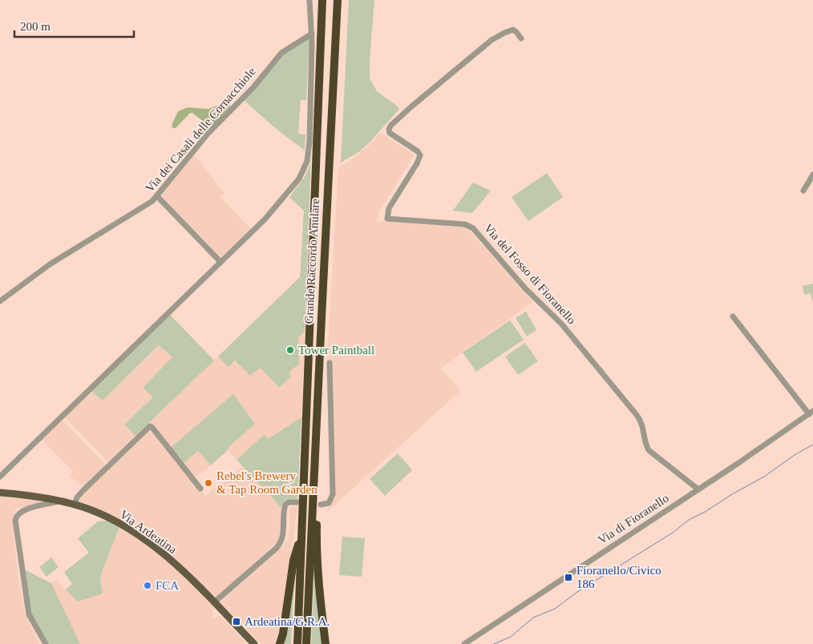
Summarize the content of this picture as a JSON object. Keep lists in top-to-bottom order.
{
  "streets": {
    "highway": ["Grande Raccordo Anulare"],
    "main road": ["Via Ardeatina"],
    "street": ["Via dei Casali delle Cornacchiole", "Via del Fosso di Fioranello", "Via di Fioranello"]
  },
  "crossings": [
    ["Via del Fosso di Fioranello", "Via di Fioranello"]
  ],
  "places": {
    "other": ["Tower Paintball", "Rebel's Brewery & Tap Room Garden", "FCA"],
    "transit": ["Fioranello/Civico 186", "Ardeatina/G.R.A."]
  },
  "scale_bar": "200 m"
}
